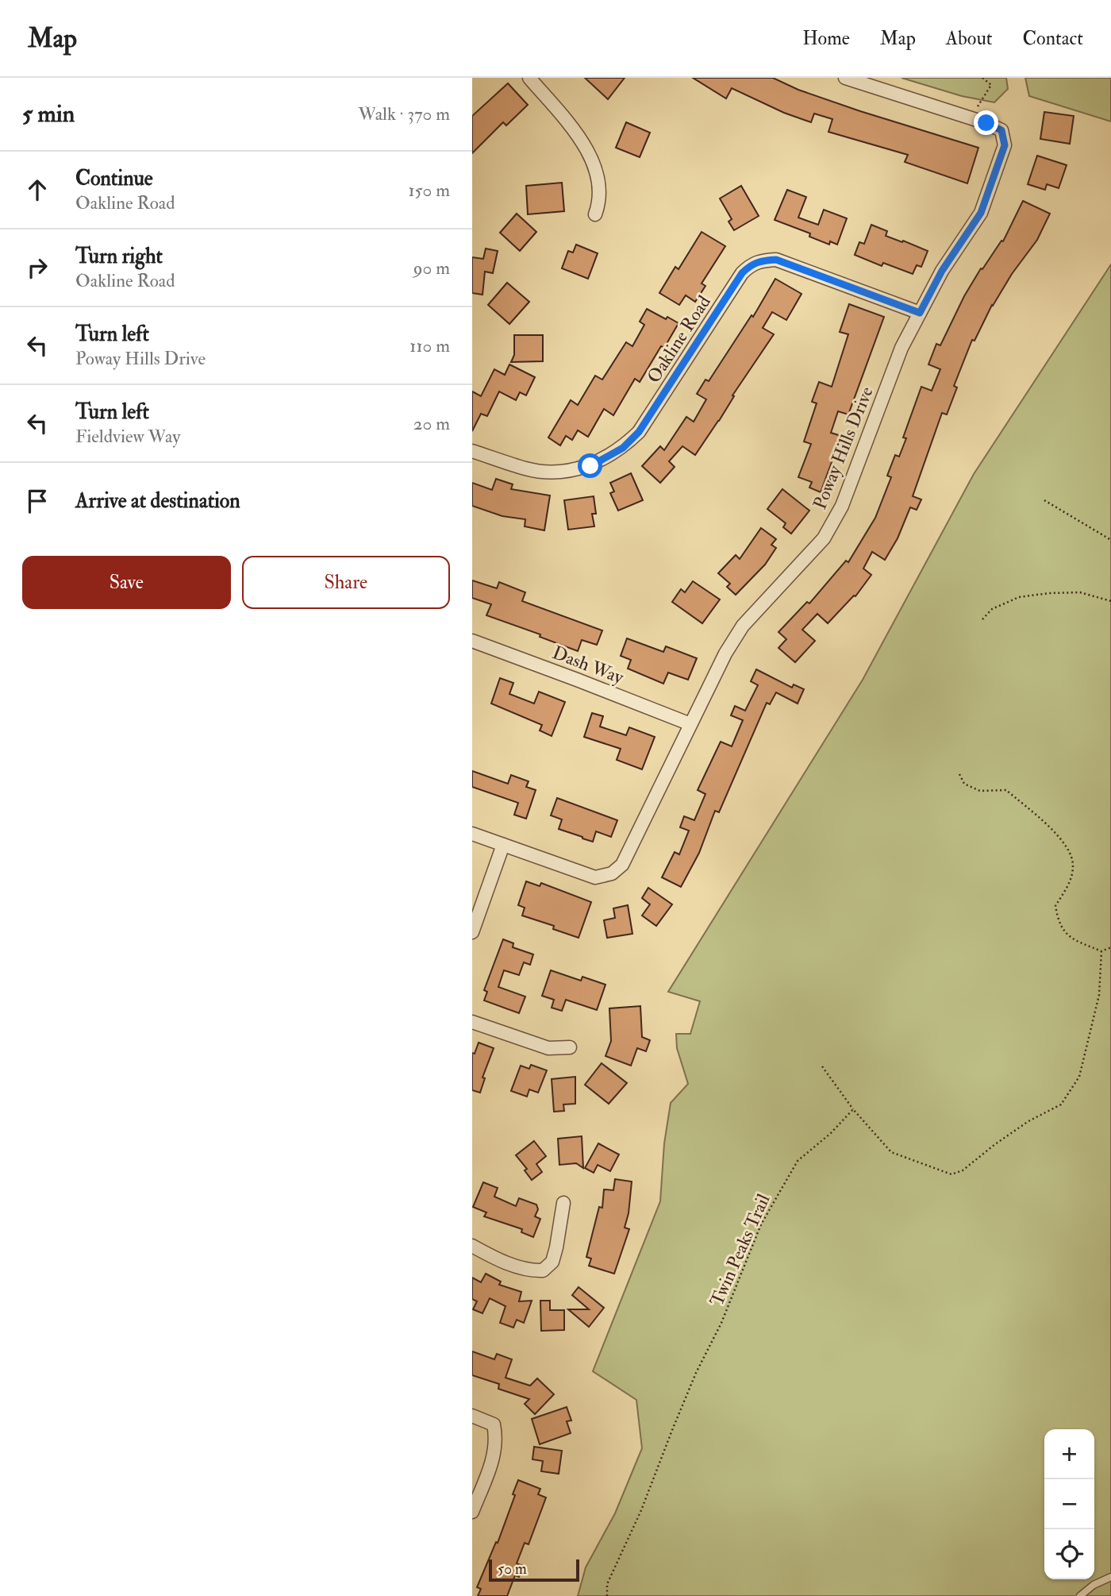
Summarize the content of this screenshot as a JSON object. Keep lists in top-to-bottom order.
{
  "streets": {
    "street": ["Oakline Road", "Poway Hills Drive", "Dash Way"],
    "path": ["Twin Peaks Trail"]
  },
  "crossings": [
    ["Oakline Road", "Poway Hills Drive"],
    ["Poway Hills Drive", "Dash Way"]
  ],
  "scale_bar": "50 m",
  "page": {
    "header": "Map",
    "nav": [
      "Home",
      "Map",
      "About",
      "Contact"
    ],
    "heading": ["5 min", "Walk · 370 m"],
    "list": [
      ["Continue", "Oakline Road", "150 m"],
      ["Turn right", "Oakline Road", "90 m"],
      ["Turn left", "Poway Hills Drive", "110 m"],
      ["Turn left", "Fieldview Way", "20 m"],
      "Arrive at destination"
    ],
    "buttons": ["Save", "Share"],
    "map_buttons": ["+", "−"],
    "scale": "50 m"
  }
}
